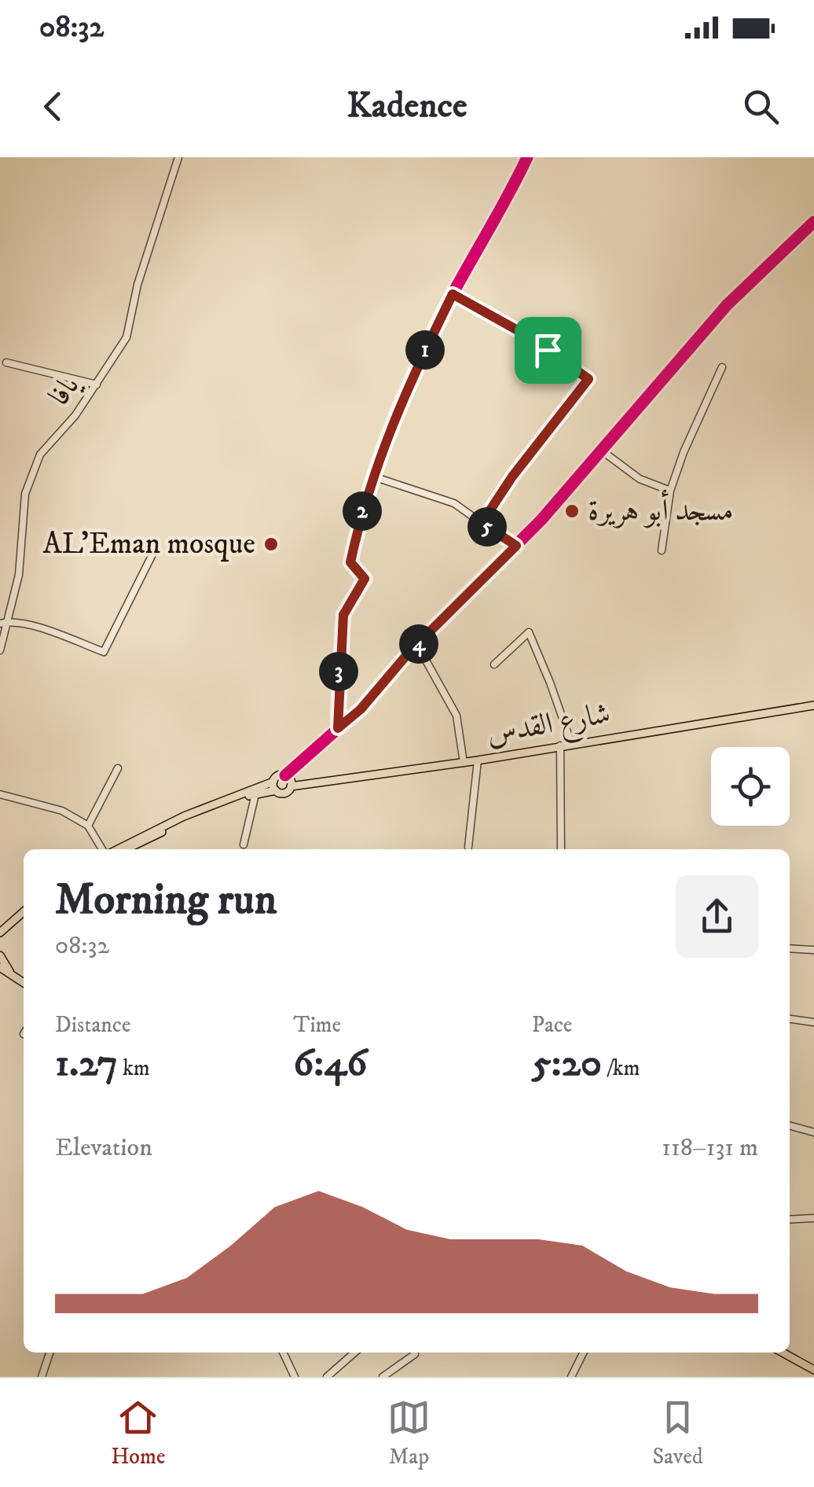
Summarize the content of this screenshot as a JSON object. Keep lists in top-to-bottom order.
{
  "streets": {
    "main road": ["شارع القدس"],
    "street": ["يافا"]
  },
  "places": ["مسجد أبو هريرة", "AL'Eman mosque"],
  "page": {
    "status": "08:32",
    "header": "Kadence",
    "pins": [
      "1",
      "2",
      "5",
      "4",
      "3"
    ],
    "heading": ["Morning run", "08:32"],
    "stats": [
      ["Distance", "1.27 km"],
      ["Time", "6:46"],
      ["Pace", "5:20 /km"]
    ],
    "chart": ["Elevation", "118–131 m"],
    "tabs": ["Home", "Map", "Saved"]
  }
}
